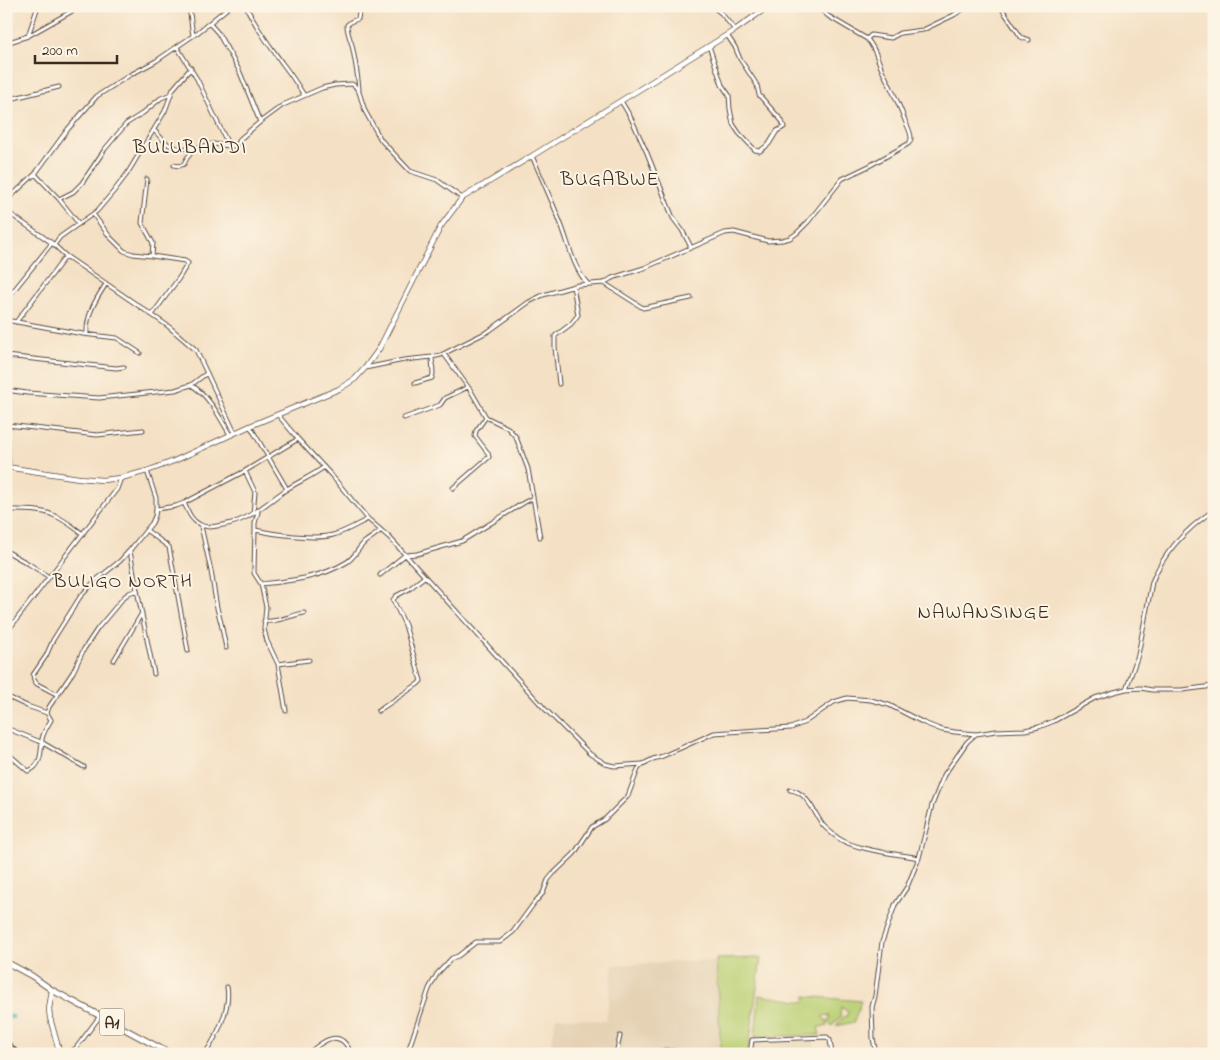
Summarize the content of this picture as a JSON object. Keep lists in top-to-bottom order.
{
  "streets": {
    "main road": ["A1"]
  },
  "districts": [
    "BULUBANDI",
    "BUGABWE",
    "BULIGO NORTH",
    "NAWANSINGE"
  ],
  "scale_bar": "200 m"
}
